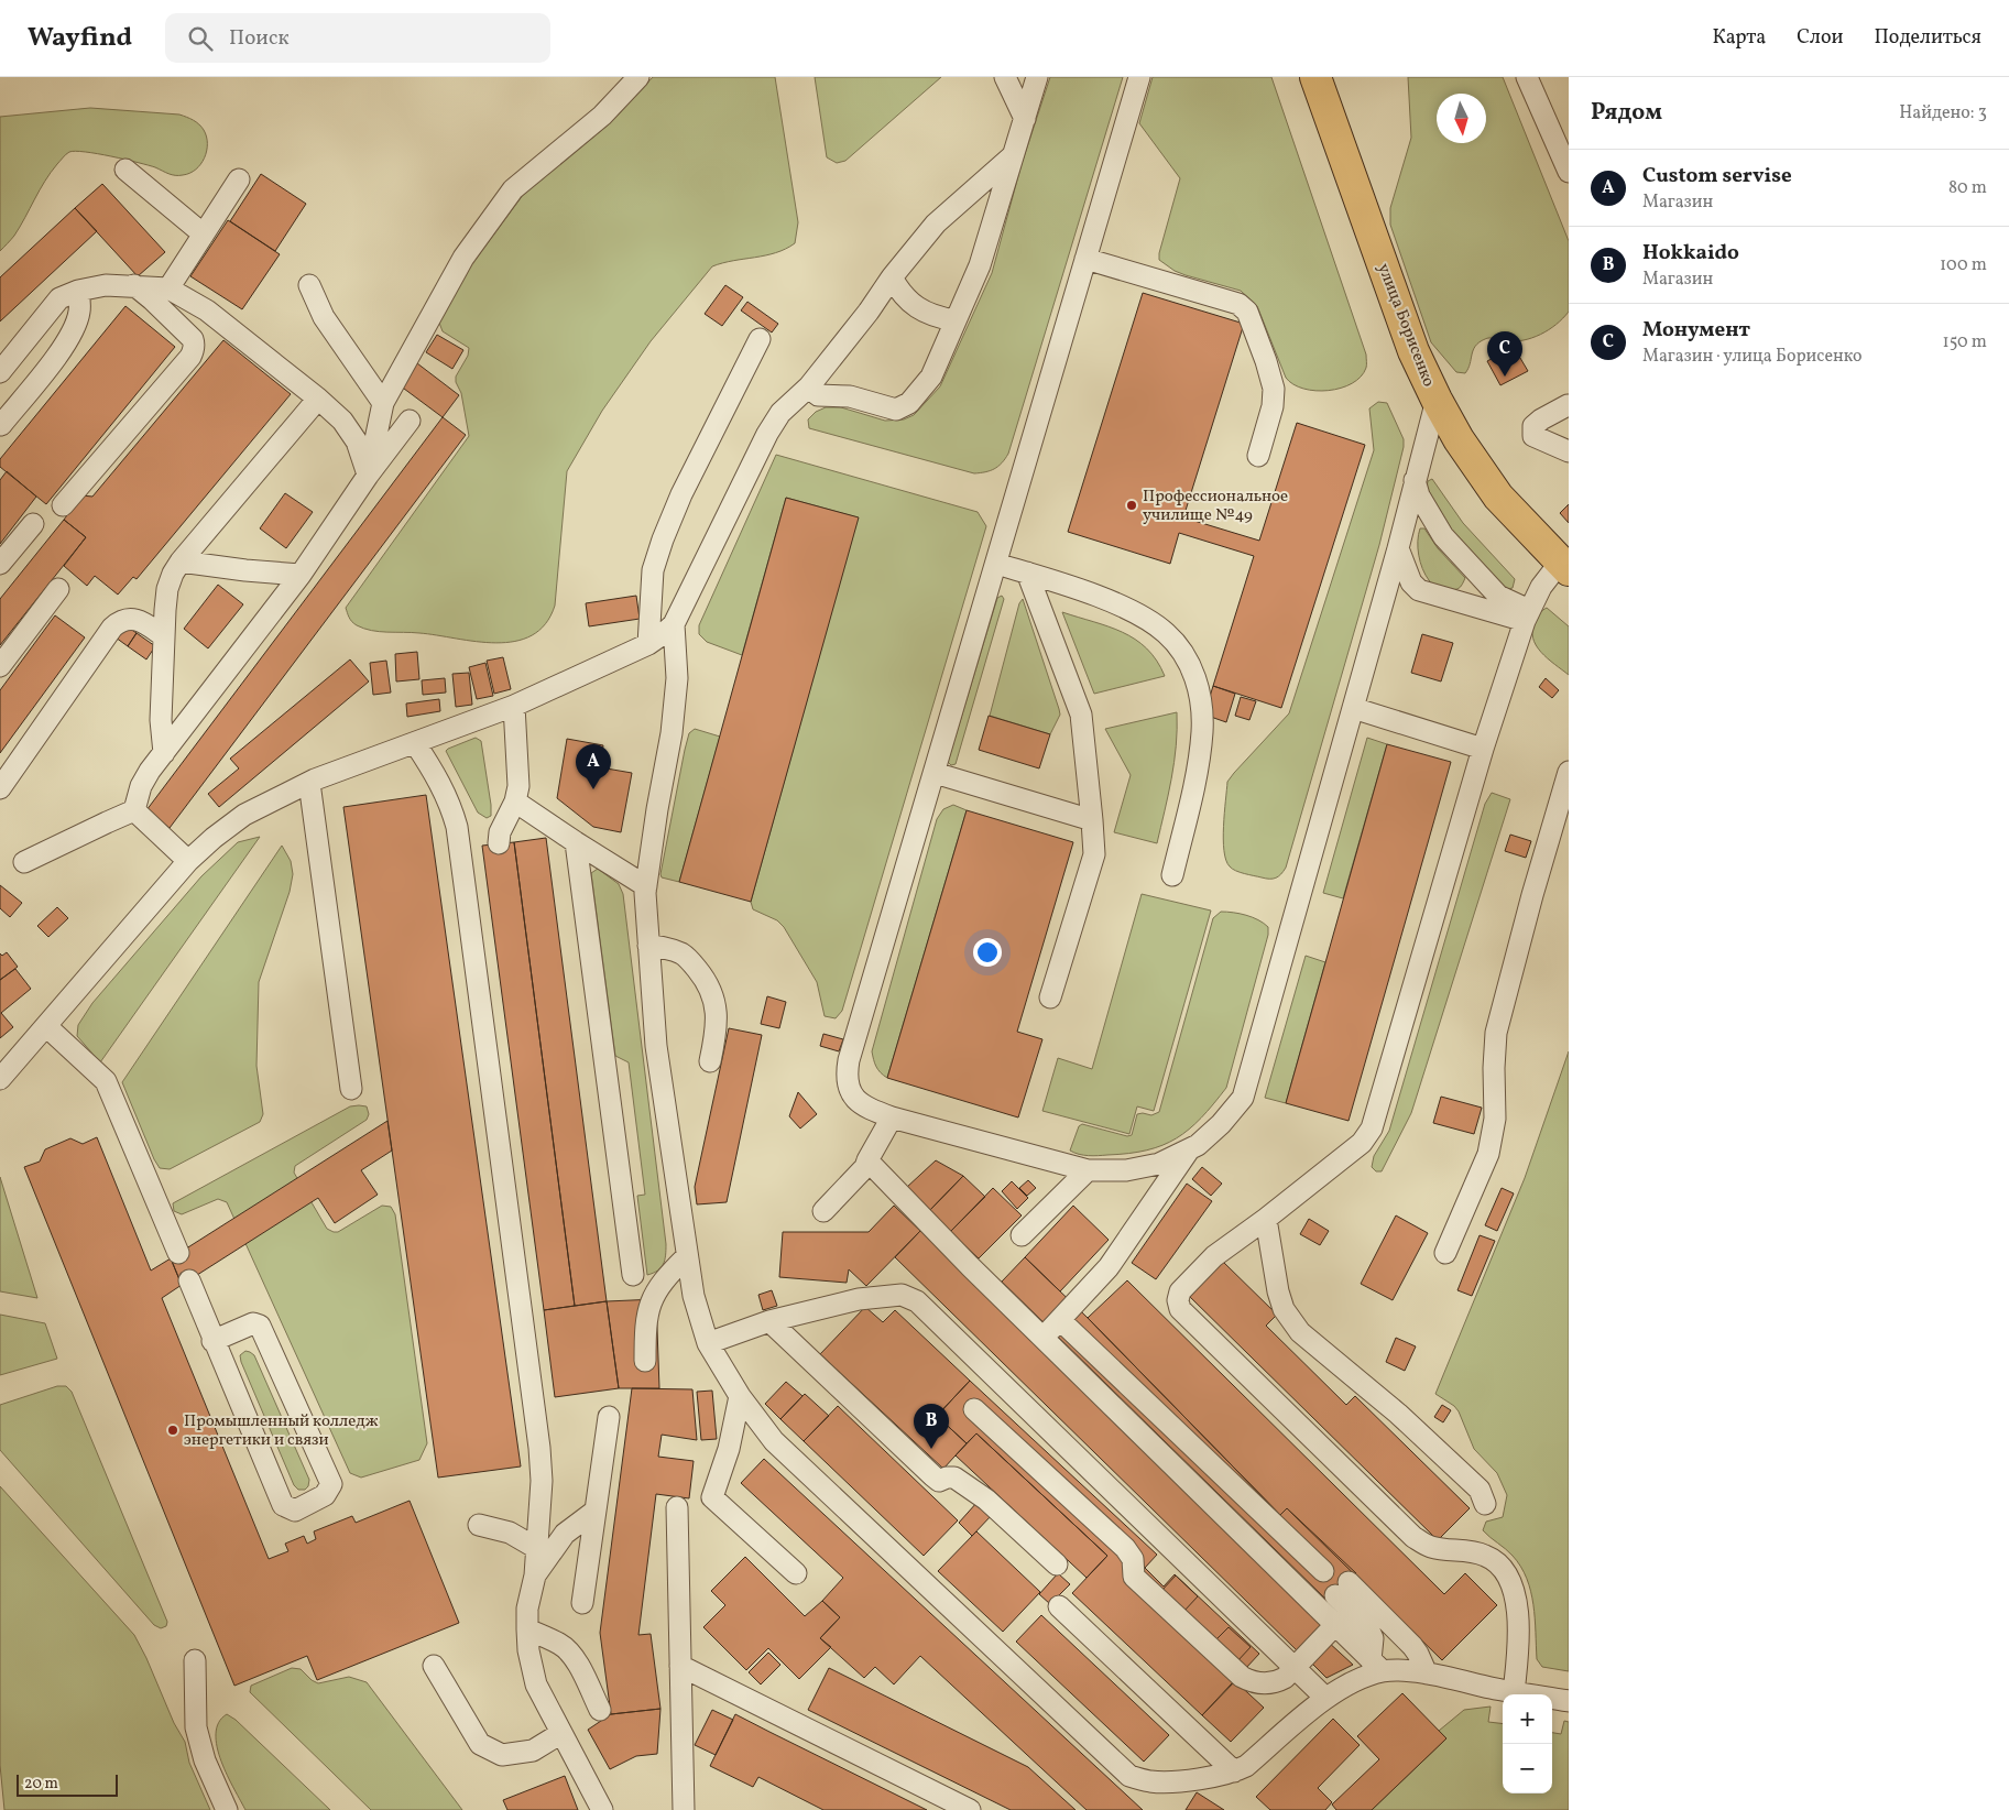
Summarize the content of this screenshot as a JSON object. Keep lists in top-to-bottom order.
{
  "streets": {
    "main road": ["улица Борисенко"]
  },
  "places": ["Профессиональное училище №49", "Промышленный колледж энергетики и связи"],
  "scale_bar": "20 m",
  "north": "bottom",
  "page": {
    "header": "Wayfind",
    "search": "Поиск",
    "nav": ["Карта", "Слои", "Поделиться"],
    "heading": ["Рядом", "Найдено: 3"],
    "list": [
      {
        "mark": "A",
        "name": "Custom servise",
        "note": "Магазин",
        "value": "80 m"
      },
      {
        "mark": "B",
        "name": "Hokkaido",
        "note": "Магазин",
        "value": "100 m"
      },
      {
        "mark": "C",
        "name": "Монумент",
        "note": "Магазин · улица Борисенко",
        "value": "150 m"
      }
    ],
    "pins": ["C", "A", "B"],
    "map_buttons": ["+", "−"],
    "scale": "20 m"
  }
}
